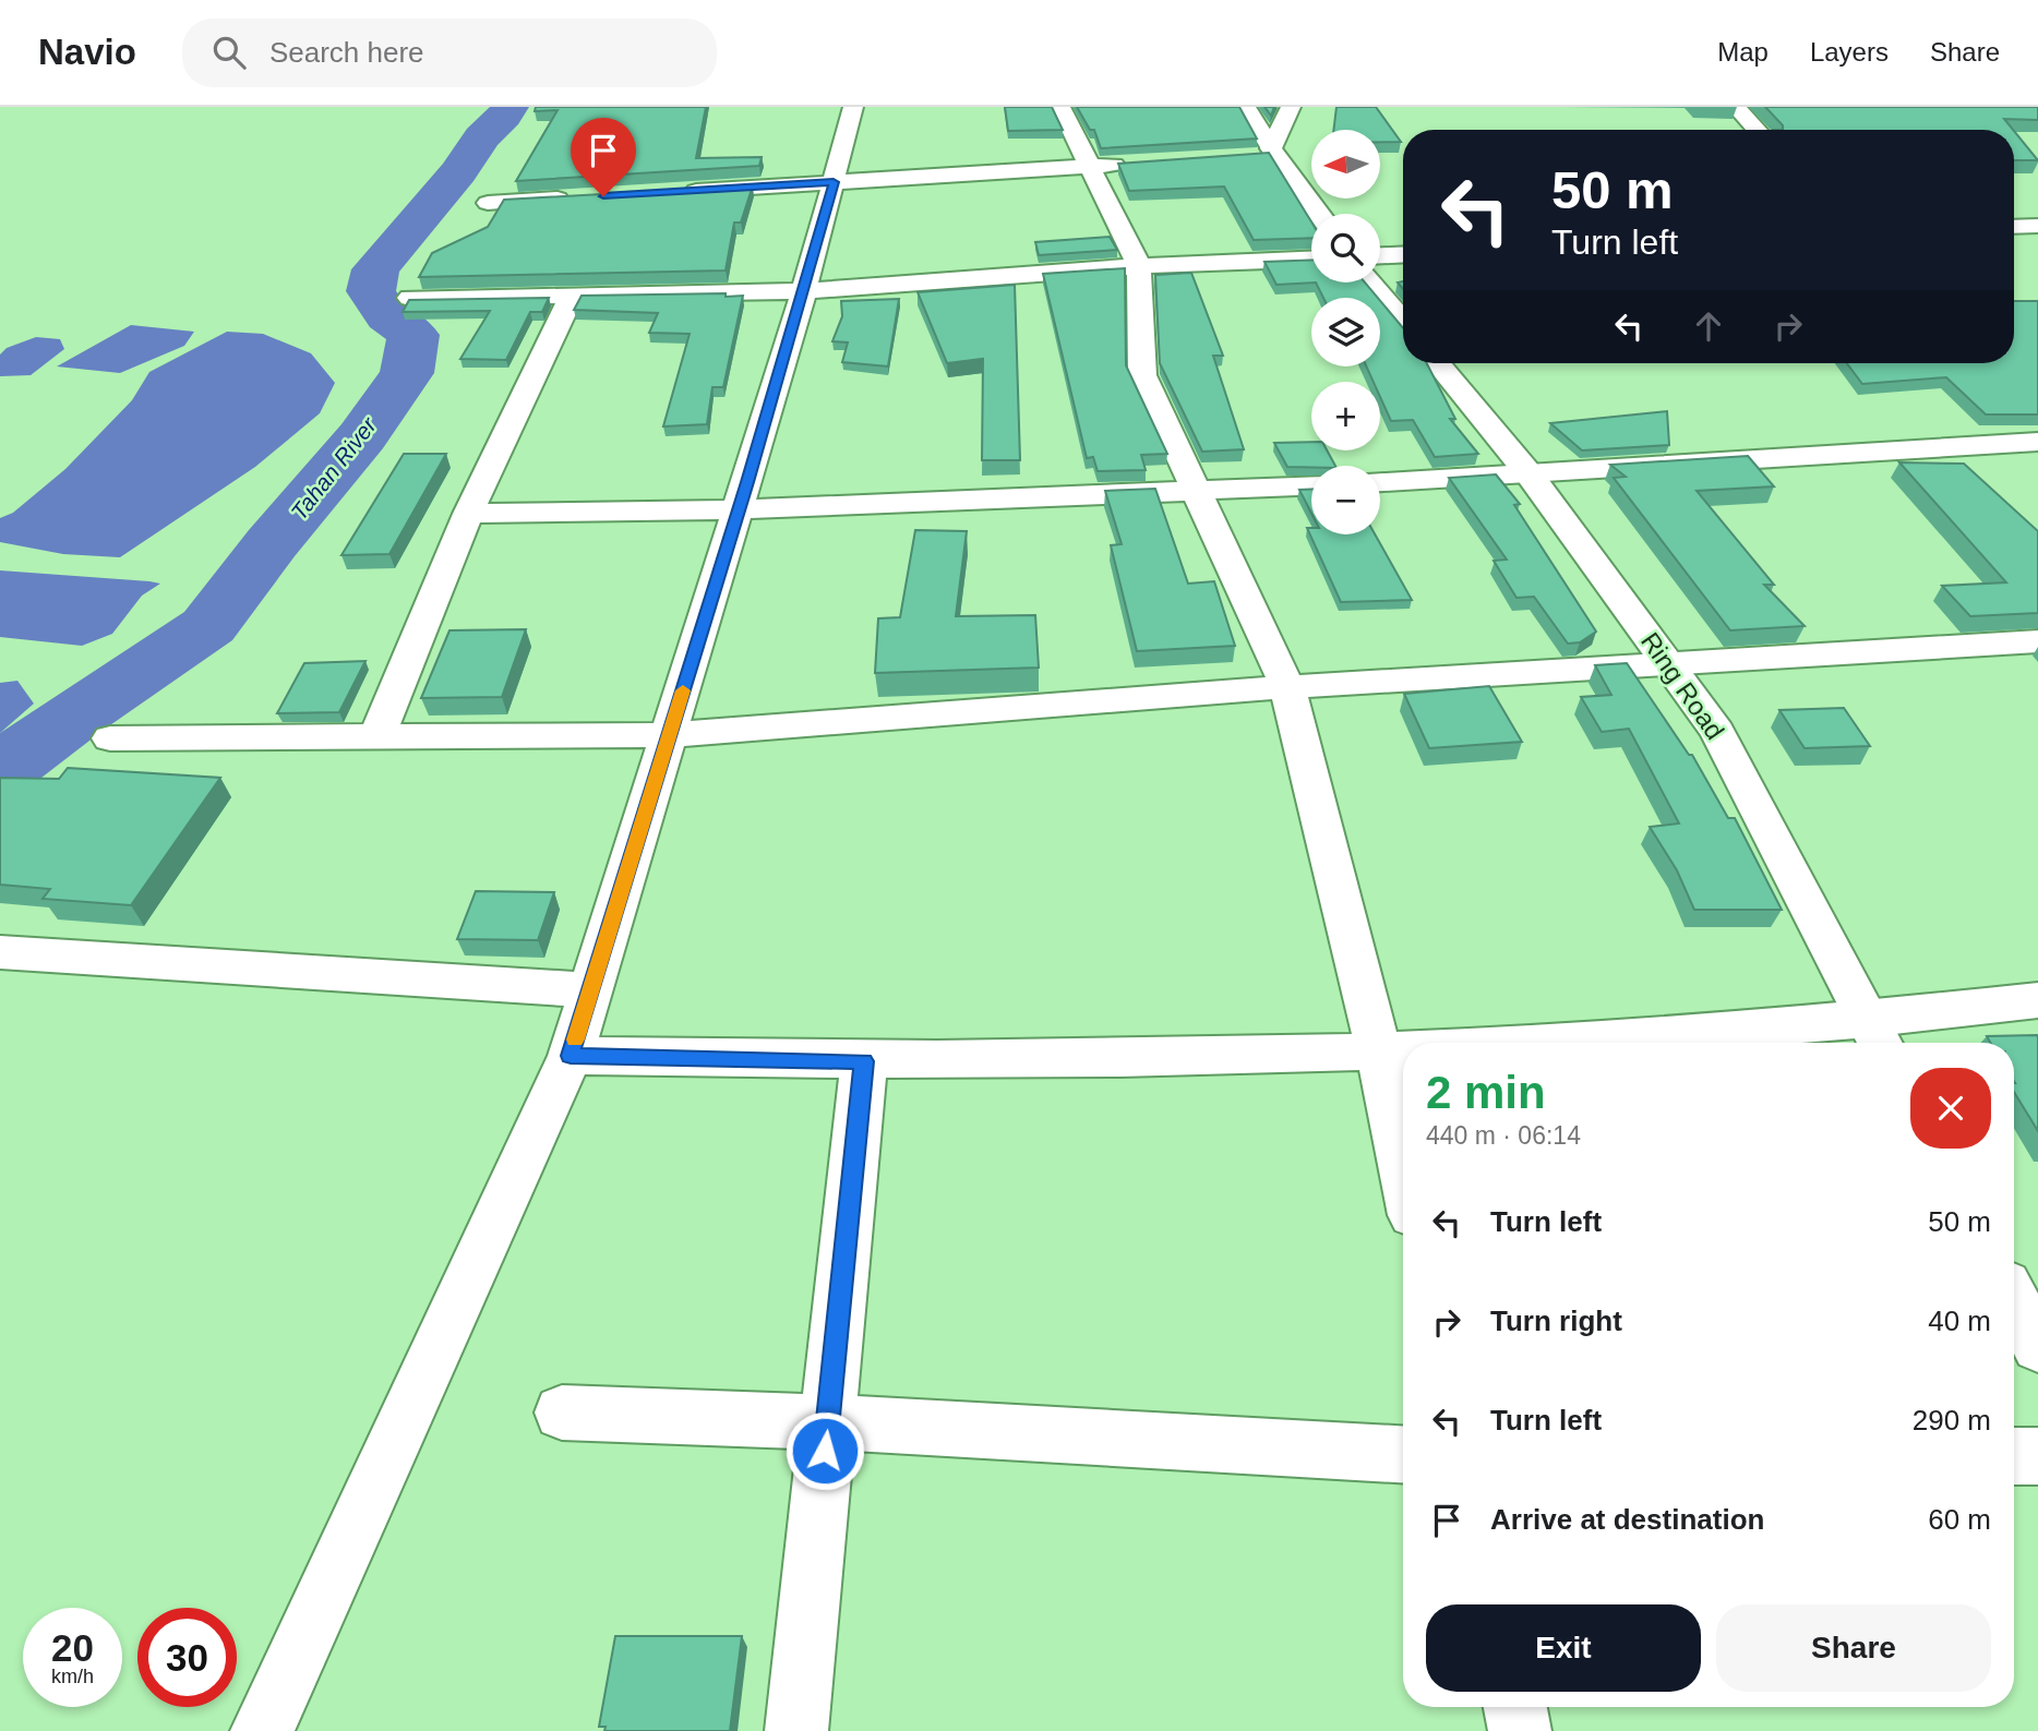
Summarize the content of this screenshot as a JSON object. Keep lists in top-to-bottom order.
{
  "streets": {
    "street": ["Ring Road"]
  },
  "water": ["Tahan River"],
  "north": "left",
  "page": {
    "header": "Navio",
    "search": "Search here",
    "nav": ["Map", "Layers", "Share"],
    "map_buttons": ["+", "−"],
    "turn": ["50 m", "Turn left"],
    "heading": ["2 min", "440 m · 06:14"],
    "list": [
      {
        "name": "Turn left",
        "value": "50 m"
      },
      {
        "name": "Turn right",
        "value": "40 m"
      },
      {
        "name": "Turn left",
        "value": "290 m"
      },
      {
        "name": "Arrive at destination",
        "value": "60 m"
      }
    ],
    "buttons": ["Exit", "Share"],
    "speed": "20 km/h",
    "limit": "30"
  }
}
